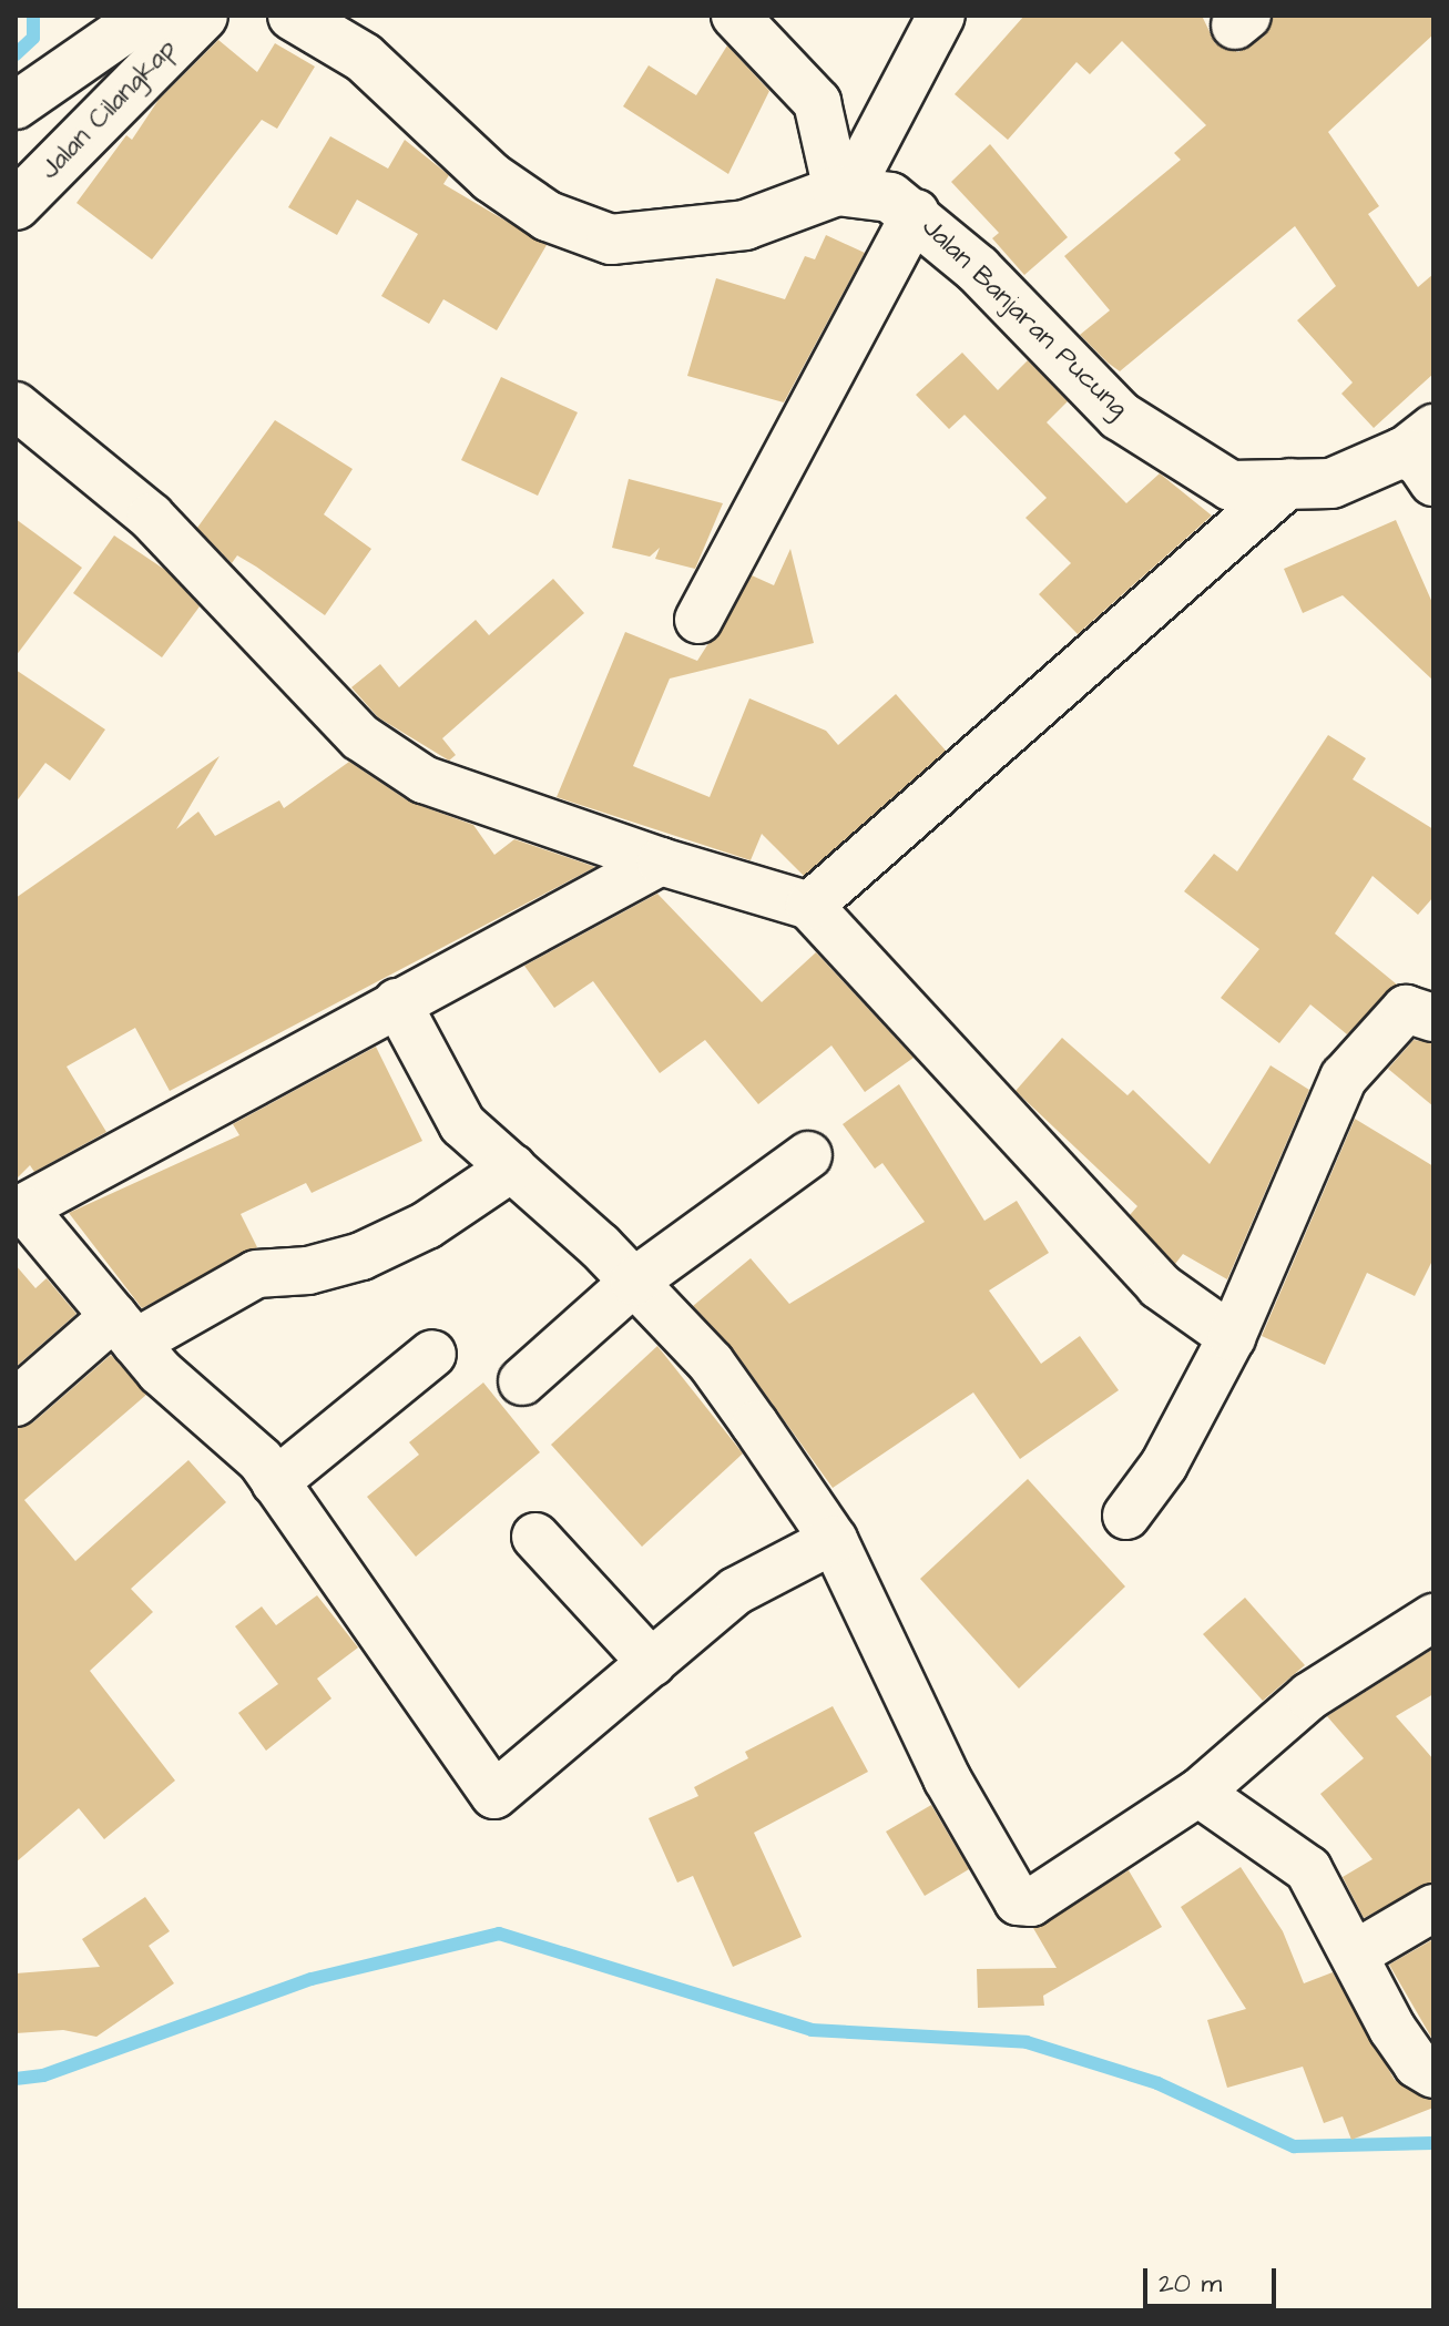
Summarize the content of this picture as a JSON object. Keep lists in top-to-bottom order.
{
  "streets": {
    "street": ["Jalan Cilangkap", "Jalan Banjaran Pucung"]
  },
  "scale_bar": "20 m"
}
